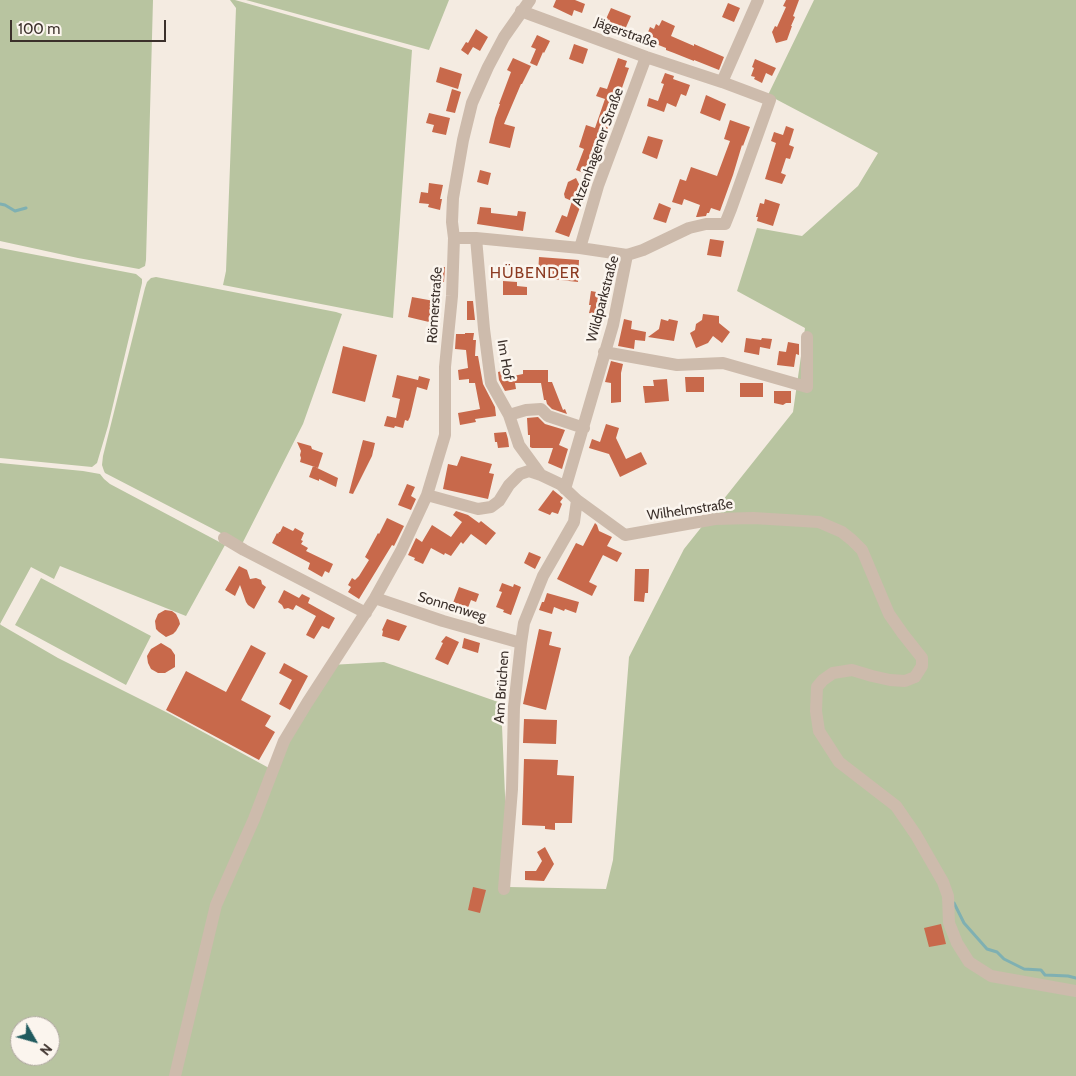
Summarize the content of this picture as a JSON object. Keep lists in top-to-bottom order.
{
  "streets": {
    "street": [
      "Jägerstraße",
      "Atzenhagener Straße",
      "Wildparkstraße",
      "Römerstraße",
      "Im Hof",
      "Wilhelmstraße",
      "Sonnenweg",
      "Am Brüchen"
    ]
  },
  "crossings": [
    ["Jägerstraße", "Atzenhagener Straße"],
    ["Jägerstraße", "Wildparkstraße"],
    ["Jägerstraße", "Römerstraße"],
    ["Wildparkstraße", "Wilhelmstraße"],
    ["Römerstraße", "Sonnenweg"],
    ["Im Hof", "Wilhelmstraße"],
    ["Wilhelmstraße", "Am Brüchen"],
    ["Sonnenweg", "Am Brüchen"]
  ],
  "districts": ["HÜBENDER"],
  "scale_bar": "100 m",
  "north": "bottom right"
}
